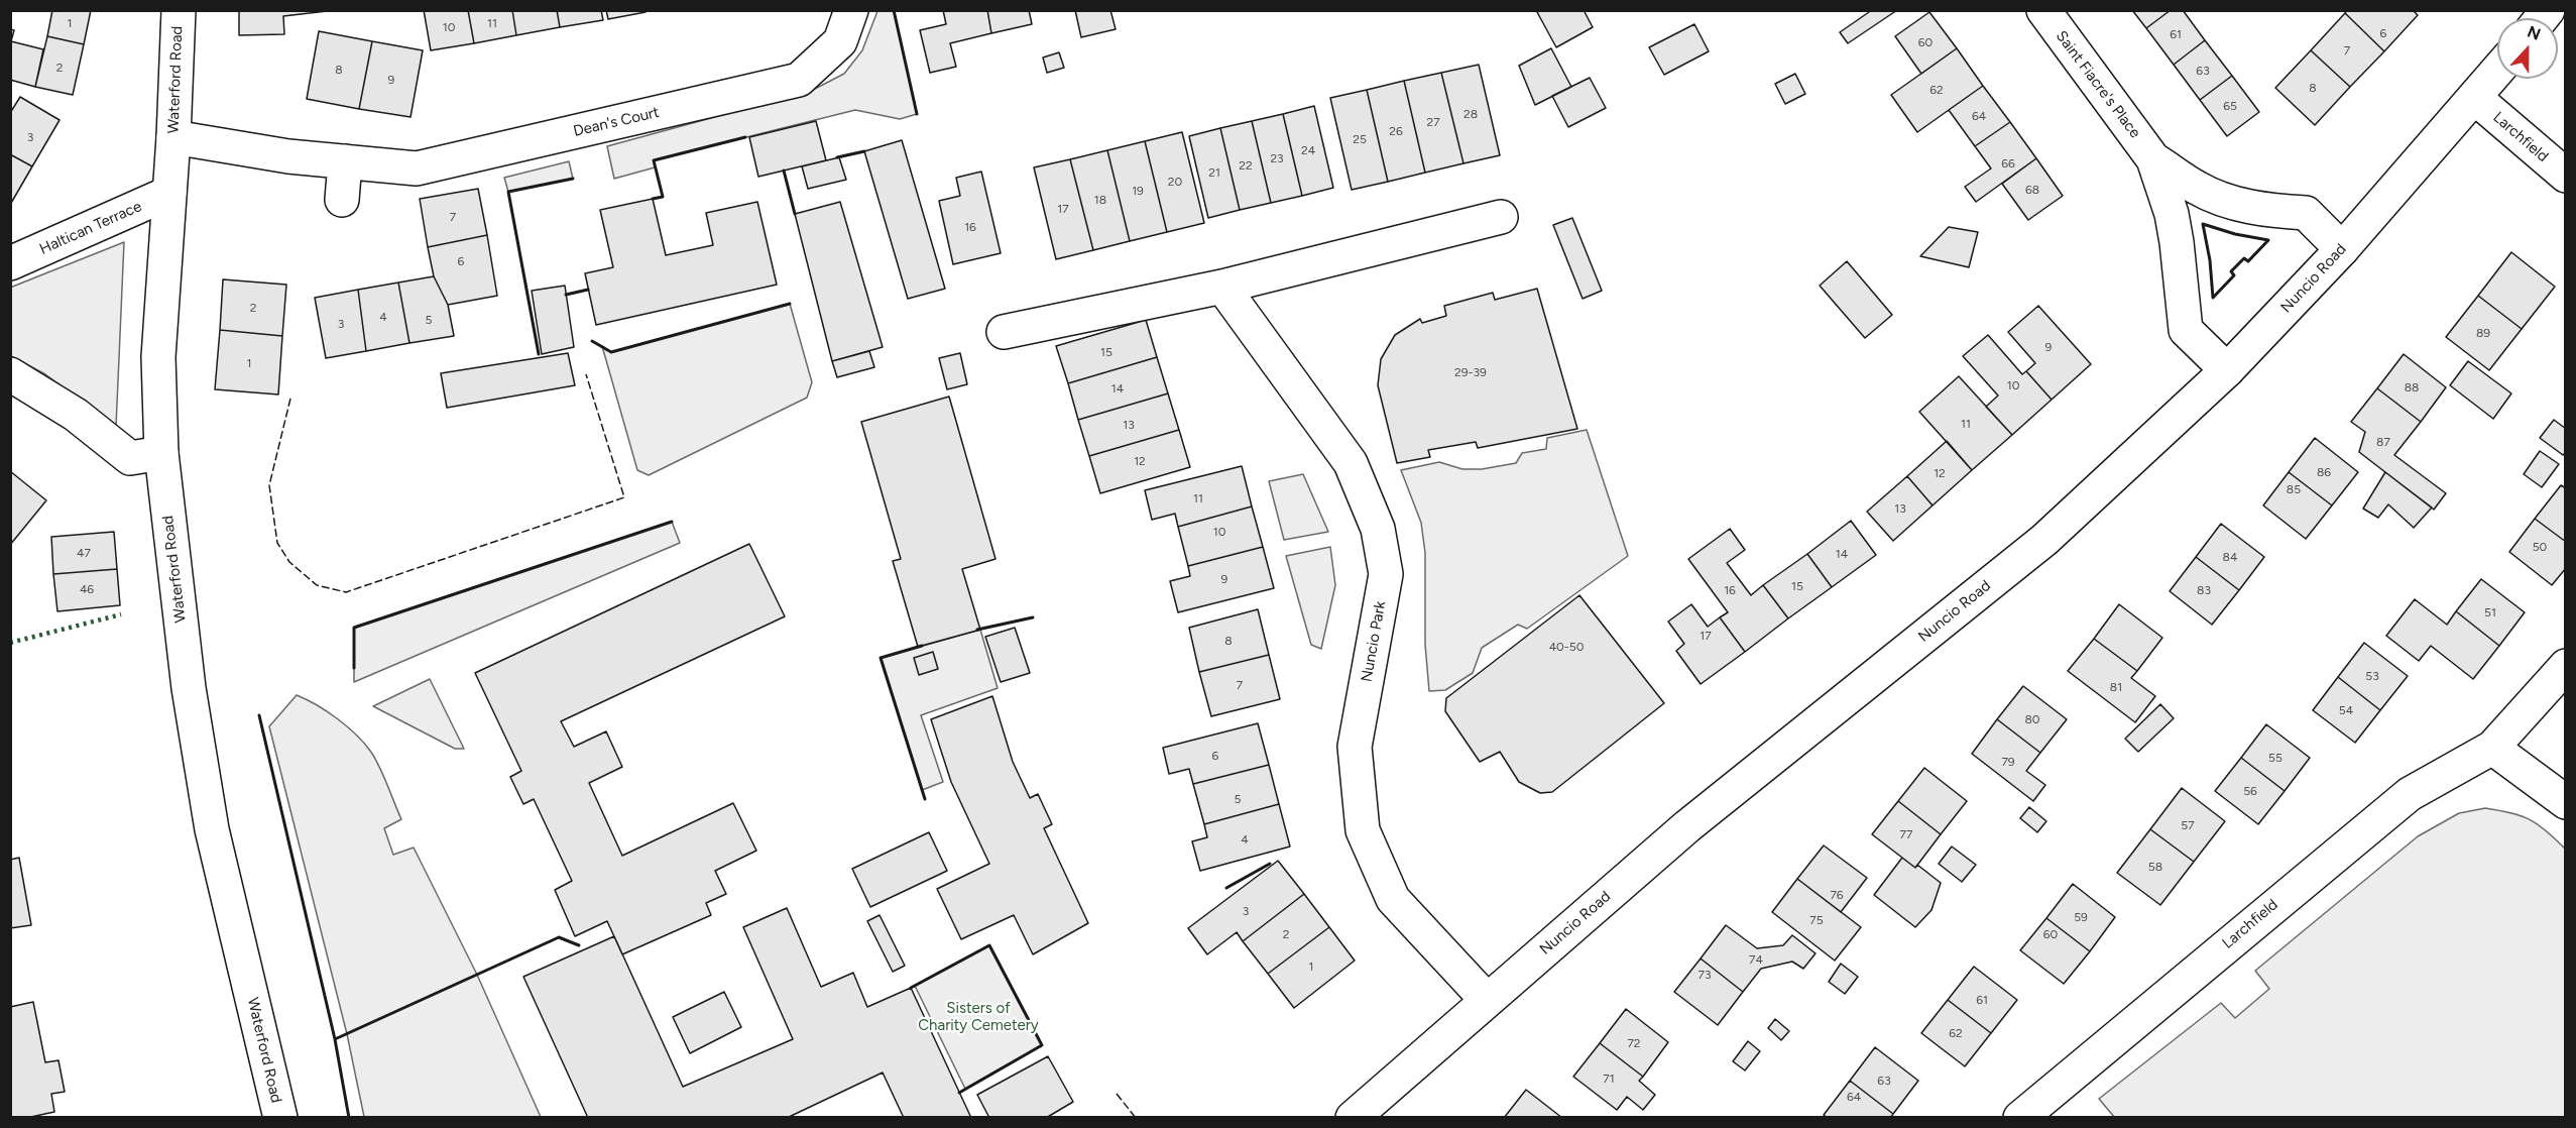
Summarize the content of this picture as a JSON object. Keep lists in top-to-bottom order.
{
  "streets": {
    "street": [
      "Waterford Road",
      "Saint Fiacre's Place",
      "Dean's Court",
      "Larchfield",
      "Haltican Terrace",
      "Nuncio Road",
      "Nuncio Park"
    ]
  },
  "crossings": [
    ["Waterford Road", "Dean's Court"],
    ["Waterford Road", "Haltican Terrace"],
    ["Saint Fiacre's Place", "Nuncio Road"],
    ["Larchfield", "Nuncio Road"],
    ["Nuncio Road", "Nuncio Park"]
  ],
  "parks": ["Sisters of Charity Cemetery"],
  "house_numbers": [
    "1",
    "11",
    "10",
    "6",
    "61",
    "60",
    "7",
    "2",
    "8",
    "63",
    "9",
    "8",
    "62",
    "65",
    "28",
    "64",
    "27",
    "26",
    "3",
    "25",
    "24",
    "23",
    "66",
    "22",
    "21",
    "20",
    "68",
    "19",
    "18",
    "17",
    "7",
    "16",
    "6",
    "2",
    "4",
    "5",
    "3",
    "89",
    "9",
    "15",
    "1",
    "29-39",
    "10",
    "88",
    "14",
    "11",
    "13",
    "87",
    "12",
    "86",
    "12",
    "85",
    "11",
    "13",
    "10",
    "50",
    "47",
    "14",
    "84",
    "9",
    "15",
    "46",
    "16",
    "83",
    "51",
    "17",
    "8",
    "40-50",
    "53",
    "7",
    "81",
    "54",
    "80",
    "6",
    "55",
    "79",
    "56",
    "5",
    "57",
    "77",
    "4",
    "58",
    "76",
    "3",
    "59",
    "75",
    "2",
    "60",
    "74",
    "1",
    "73",
    "61",
    "62",
    "72",
    "71",
    "63",
    "64"
  ],
  "north": "top"
}
